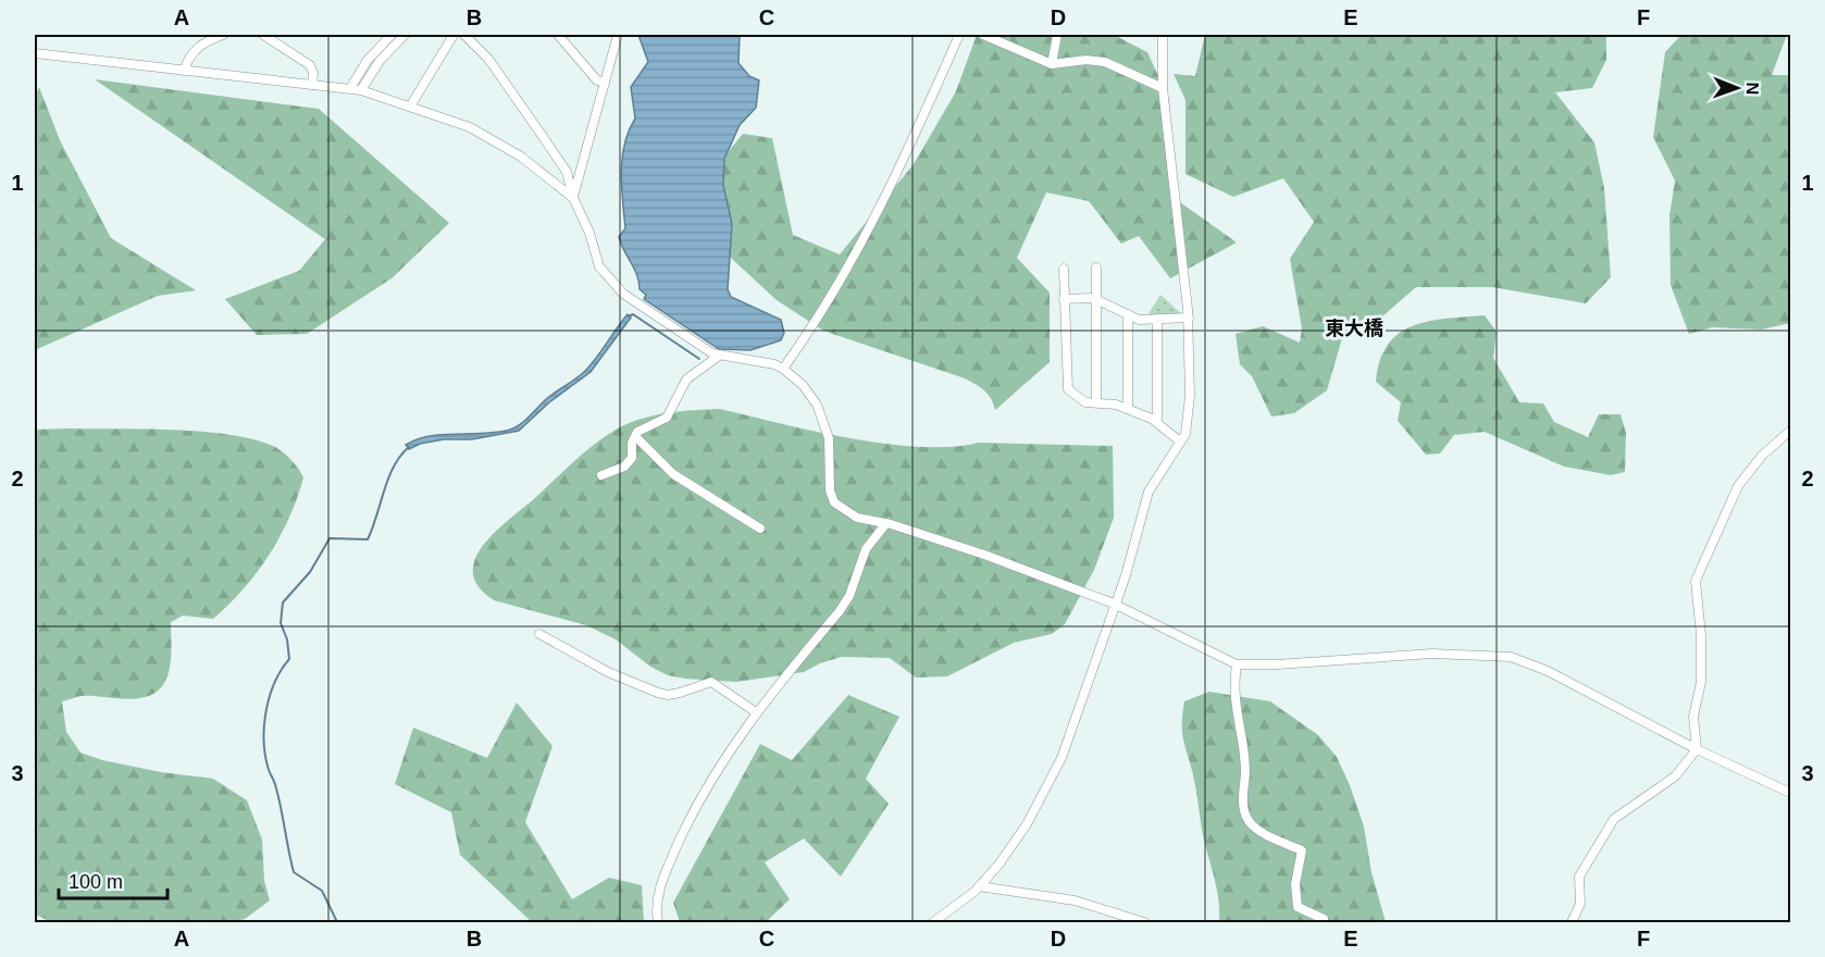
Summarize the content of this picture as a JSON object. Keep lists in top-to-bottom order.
{
  "districts": ["東大橋"],
  "scale_bar": "100 m",
  "north": "right",
  "grid": {
    "columns": [
      "A",
      "B",
      "C",
      "D",
      "E",
      "F"
    ],
    "rows": ["1", "2", "3"]
  }
}
